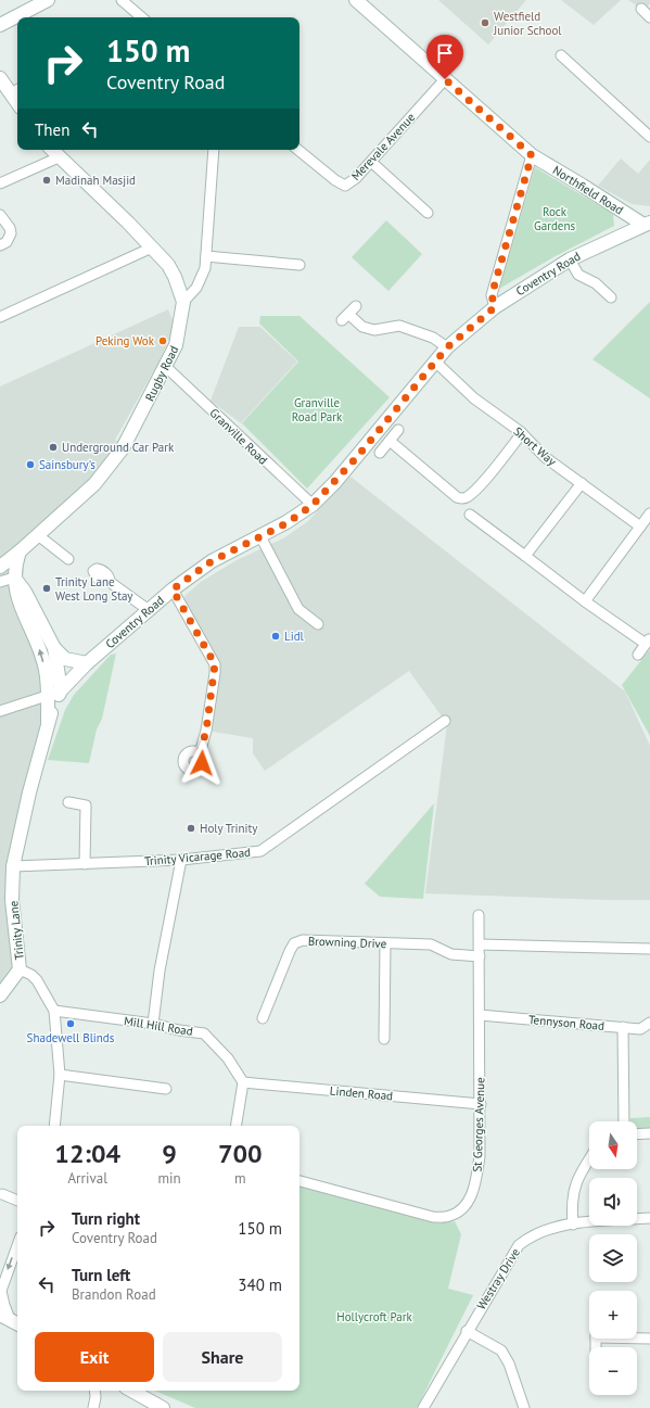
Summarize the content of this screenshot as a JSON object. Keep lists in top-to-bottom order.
{
  "streets": {
    "main road": [
      "Northfield Road",
      "Coventry Road",
      "Rugby Road",
      "Trinity Lane"
    ],
    "street": [
      "Merevale Avenue",
      "Granville Road",
      "Short Way",
      "Trinity Vicarage Road",
      "Browning Drive",
      "Tennyson Road",
      "Mill Hill Road",
      "Linden Road",
      "St Georges Avenue",
      "Westray Drive"
    ]
  },
  "crossings": [
    ["Merevale Avenue", "Northfield Road"],
    ["Northfield Road", "Coventry Road"],
    ["Coventry Road", "Granville Road"],
    ["Coventry Road", "Short Way"],
    ["Coventry Road", "Trinity Lane"],
    ["Rugby Road", "Granville Road"],
    ["Trinity Vicarage Road", "Trinity Lane"],
    ["Trinity Lane", "Mill Hill Road"],
    ["Browning Drive", "St Georges Avenue"],
    ["Tennyson Road", "St Georges Avenue"],
    ["Mill Hill Road", "Linden Road"],
    ["Linden Road", "St Georges Avenue"]
  ],
  "parks": ["Rock Gardens", "Granville Road Park", "Hollycroft Park"],
  "places": [
    "Westfield Junior School",
    "Madinah Masjid",
    "Peking Wok",
    "Underground Car Park",
    "Sainsbury's",
    "Trinity Lane West Long Stay",
    "Lidl",
    "Holy Trinity",
    "Shadewell Blinds"
  ],
  "north": "bottom",
  "page": {
    "turn": ["150 m", "Coventry Road"],
    "then": "Then",
    "map_buttons": ["+", "−"],
    "eta": [
      "12:04",
      "Arrival",
      "9",
      "min",
      "700",
      "m"
    ],
    "list": [
      {
        "name": "Turn right",
        "note": "Coventry Road",
        "value": "150 m"
      },
      {
        "name": "Turn left",
        "note": "Brandon Road",
        "value": "340 m"
      }
    ],
    "buttons": ["Exit", "Share"]
  }
}
